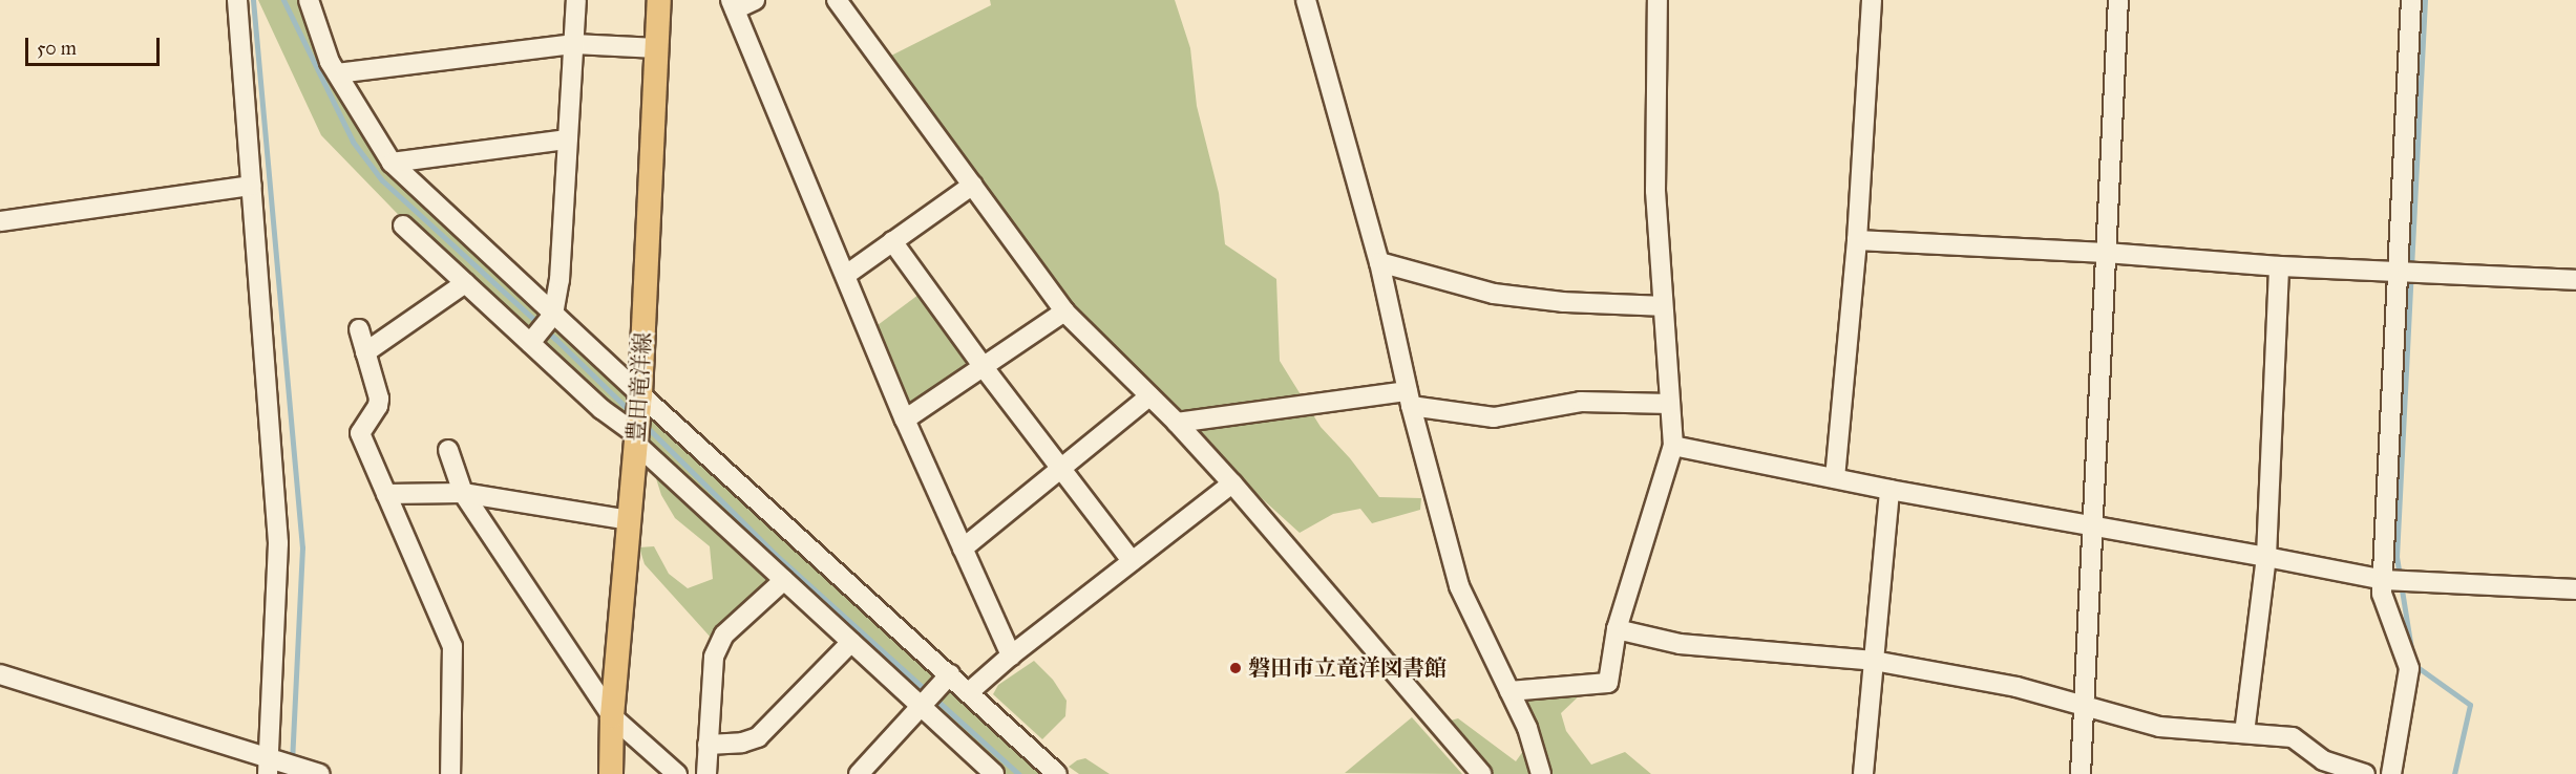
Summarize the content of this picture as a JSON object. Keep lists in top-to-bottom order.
{
  "streets": {
    "main road": ["豊田竜洋線"]
  },
  "places": ["磐田市立竜洋図書館"],
  "scale_bar": "50 m"
}
